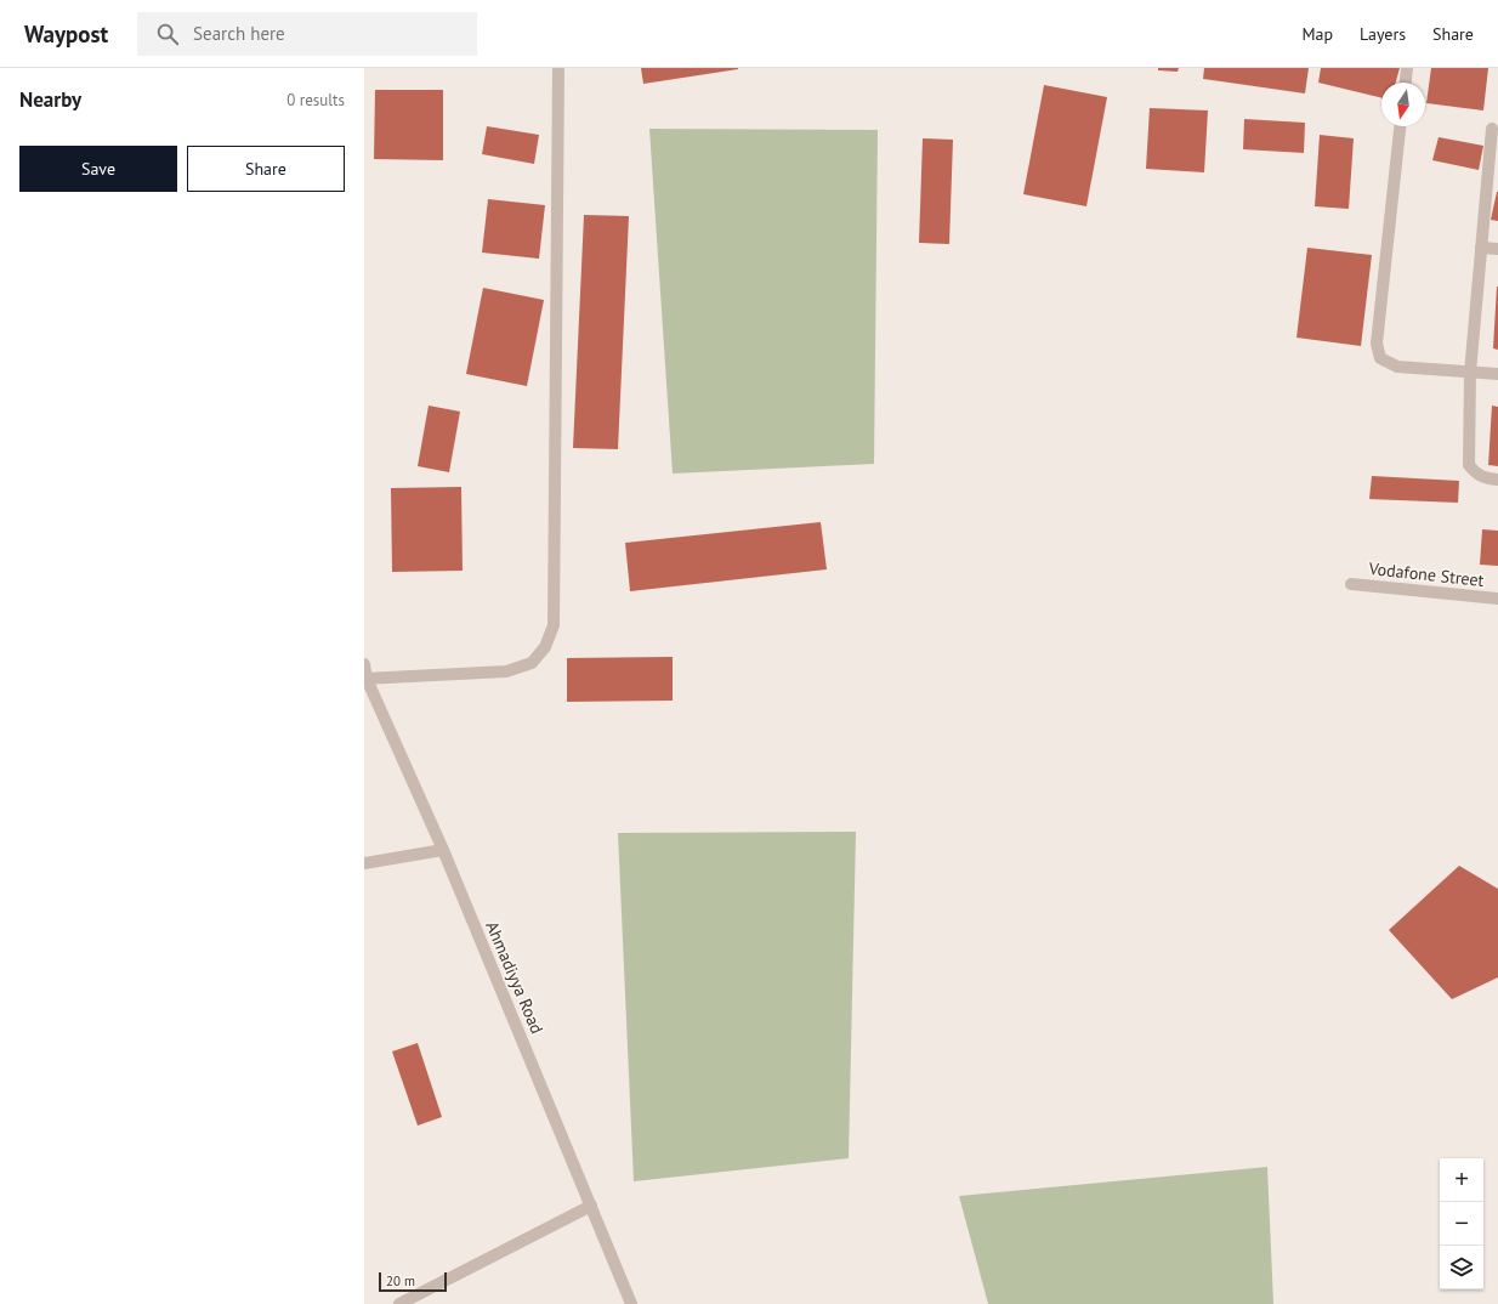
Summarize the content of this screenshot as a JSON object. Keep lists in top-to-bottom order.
{
  "streets": {
    "street": ["Vodafone Street", "Ahmadiyya Road"]
  },
  "scale_bar": "20 m",
  "north": "bottom",
  "page": {
    "header": "Waypost",
    "search": "Search here",
    "nav": ["Map", "Layers", "Share"],
    "heading": ["Nearby", "0 results"],
    "buttons": ["Save", "Share"],
    "map_buttons": ["+", "−"],
    "scale": "20 m"
  }
}
